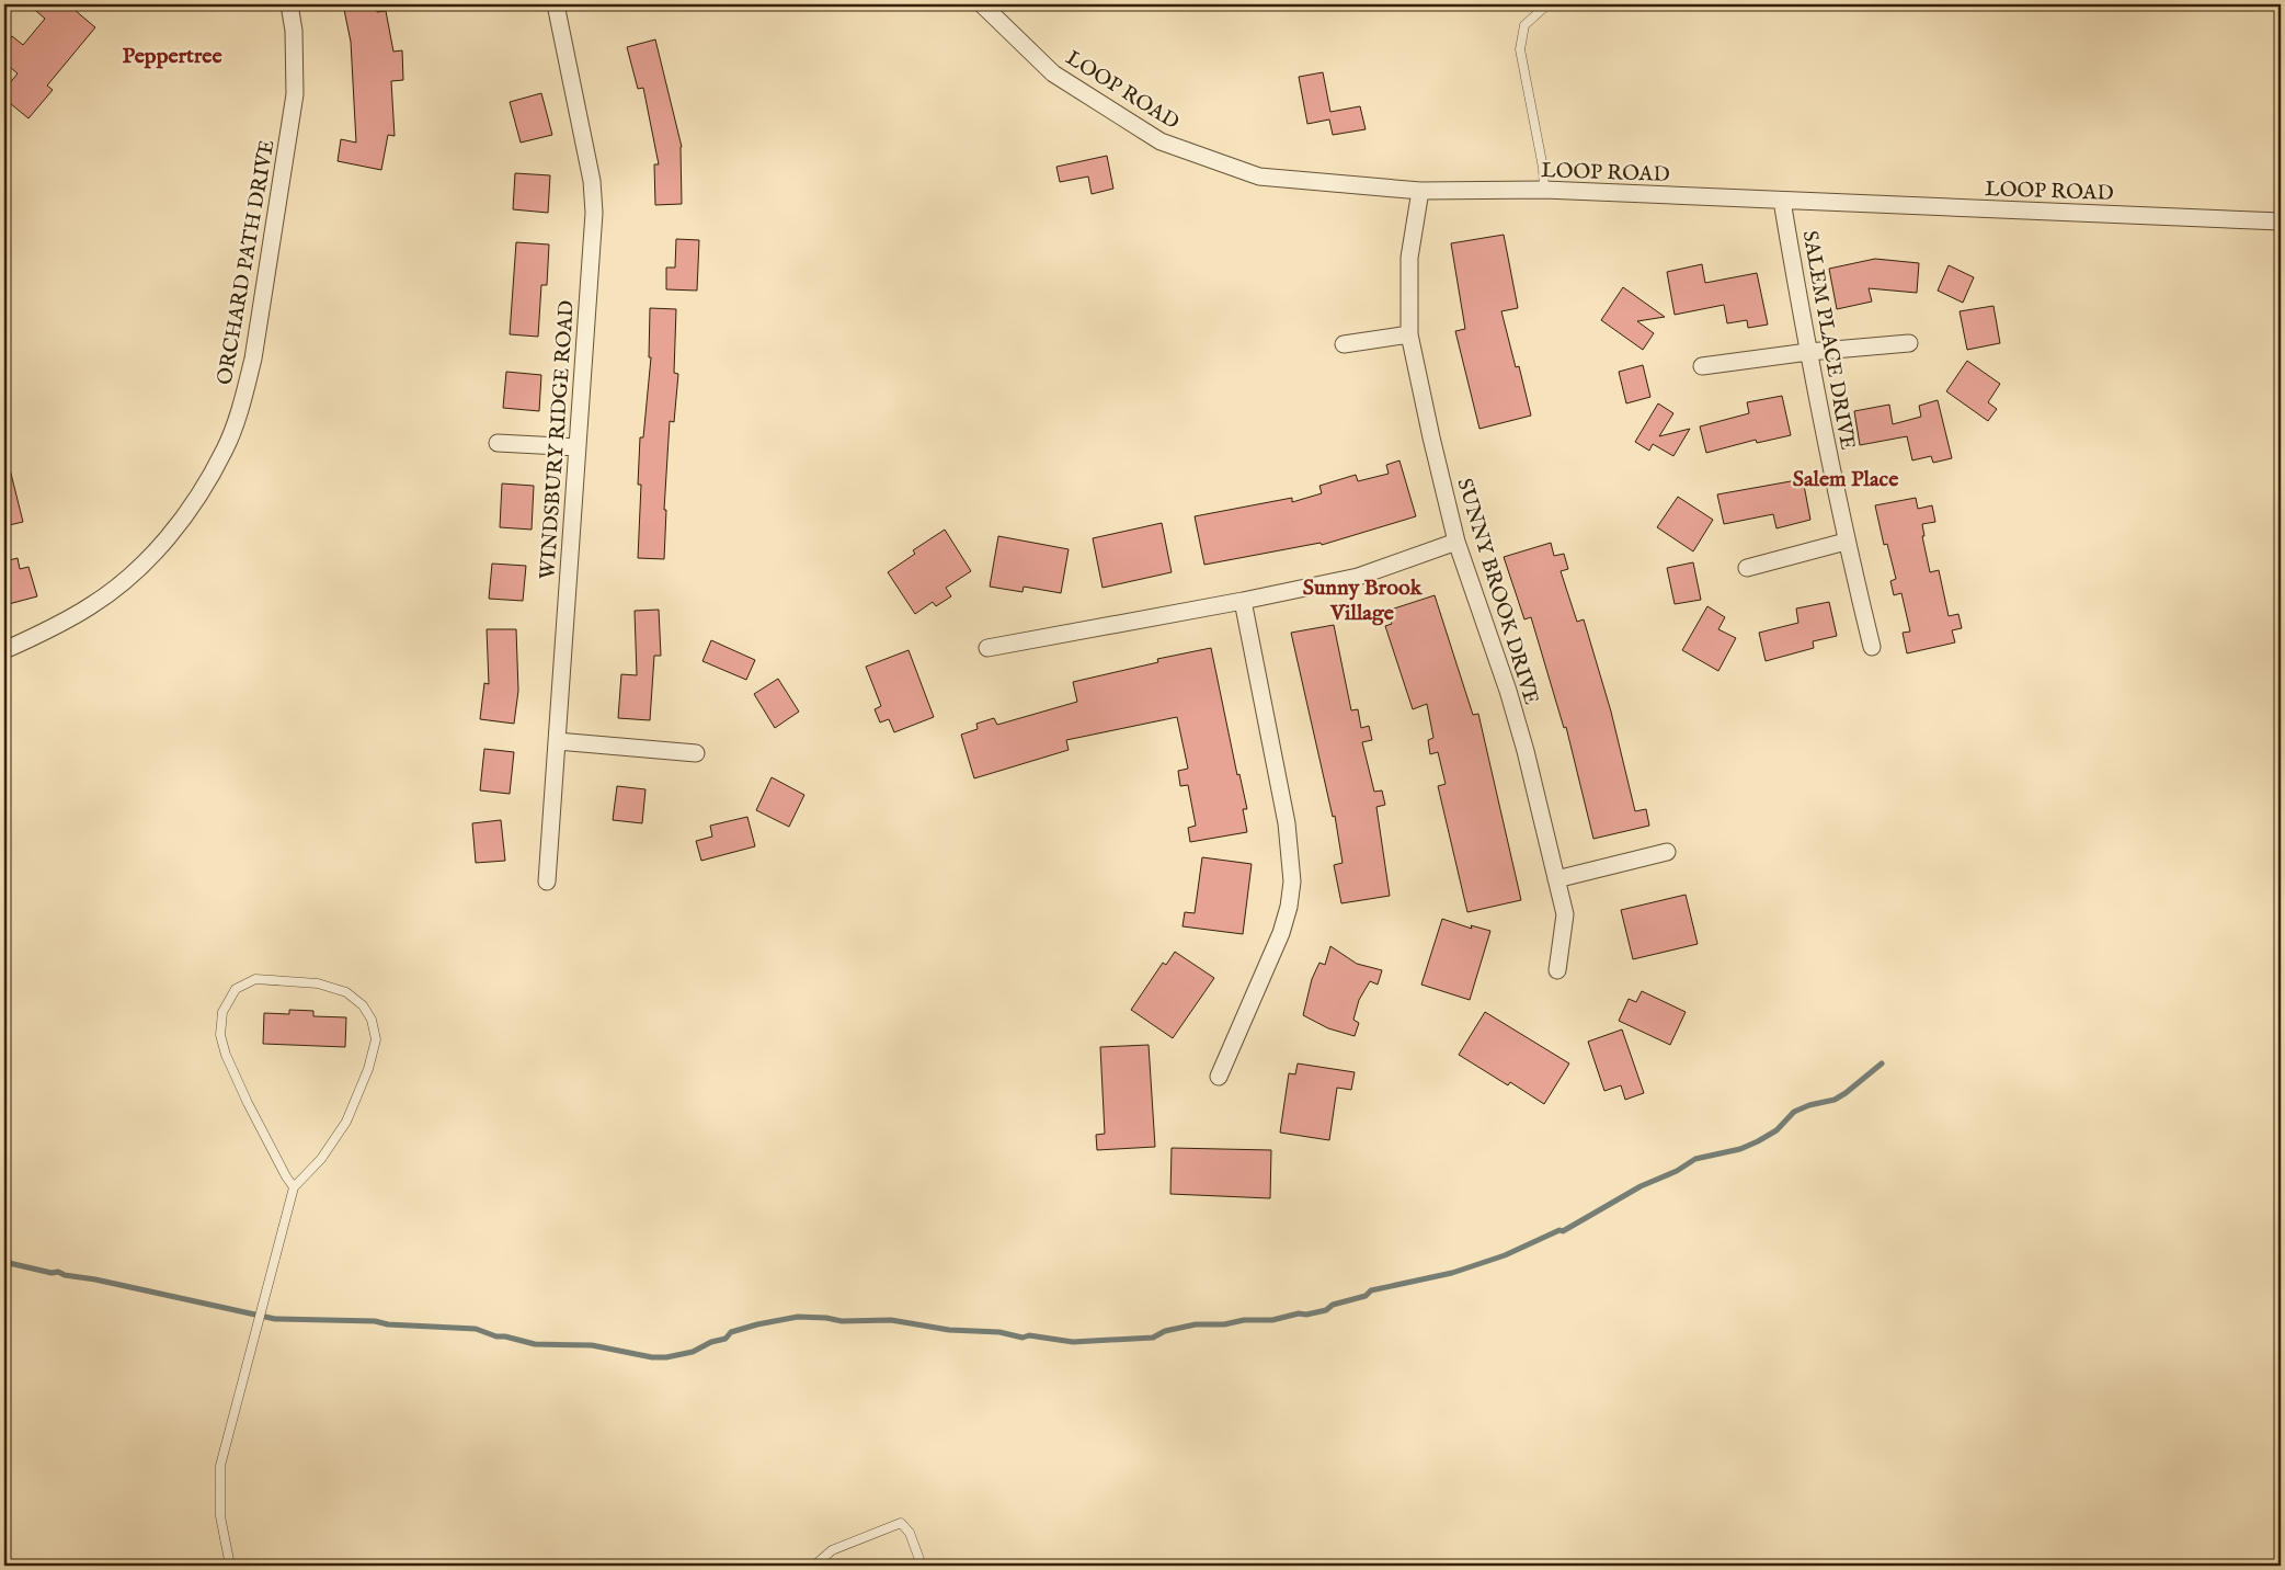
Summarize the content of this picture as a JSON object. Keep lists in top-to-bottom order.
{
  "streets": {
    "street": [
      "LOOP ROAD",
      "ORCHARD PATH DRIVE",
      "SALEM PLACE DRIVE",
      "WINDSBURY RIDGE ROAD",
      "SUNNY BROOK DRIVE"
    ]
  },
  "crossings": [
    ["LOOP ROAD", "SALEM PLACE DRIVE"],
    ["LOOP ROAD", "SUNNY BROOK DRIVE"]
  ],
  "districts": ["Peppertree", "Salem Place", "Sunny Brook Village"]
}
